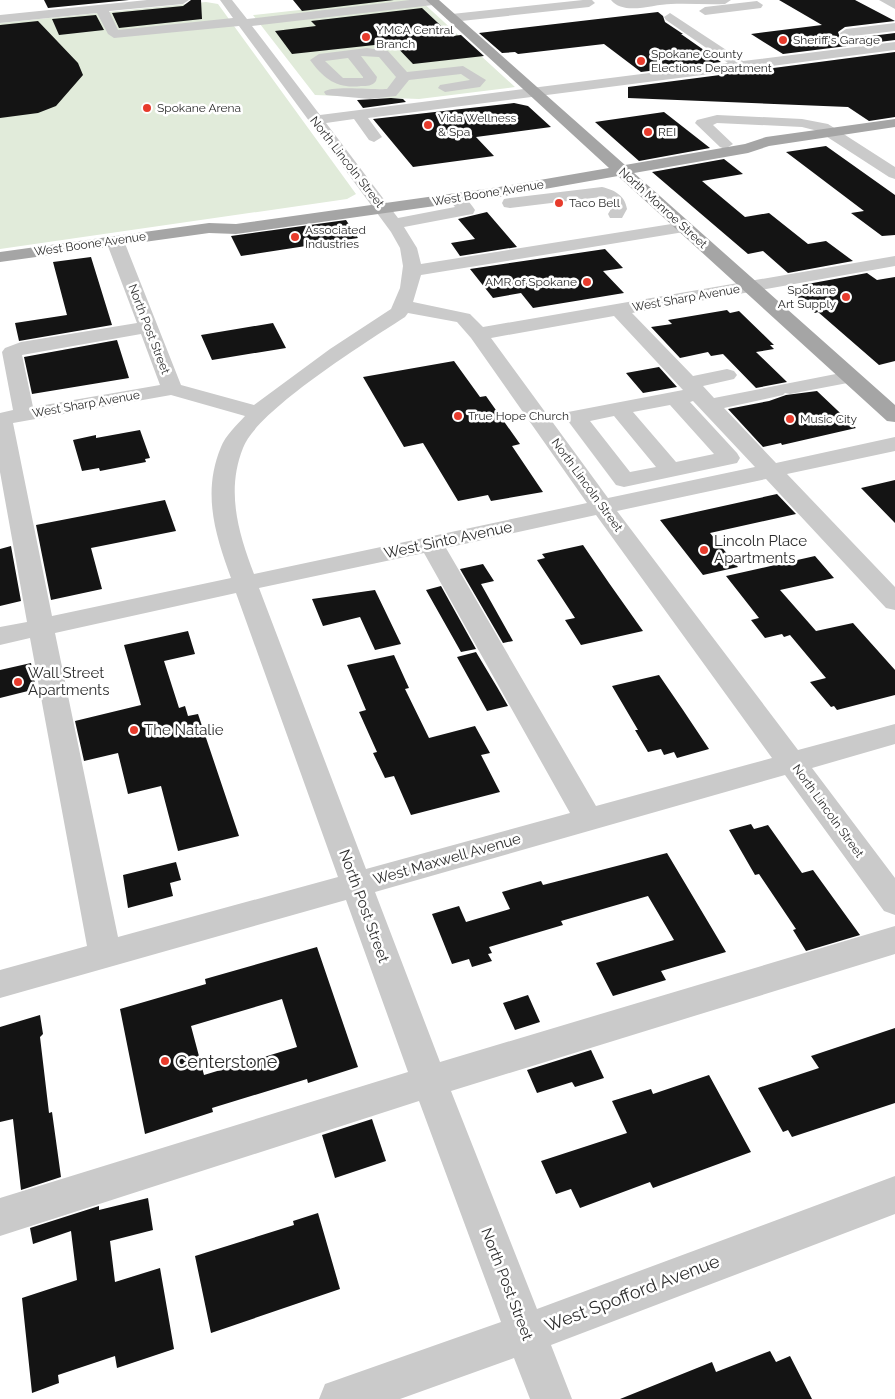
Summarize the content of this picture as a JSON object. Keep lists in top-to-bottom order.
{
  "streets": {
    "main road": ["West Boone Avenue", "North Monroe Street"],
    "street": [
      "North Lincoln Street",
      "West Sharp Avenue",
      "North Post Street",
      "West Sinto Avenue",
      "West Maxwell Avenue",
      "West Spofford Avenue"
    ]
  },
  "crossings": [
    ["North Lincoln Street", "West Boone Avenue"],
    ["North Lincoln Street", "West Sharp Avenue"],
    ["North Lincoln Street", "North Post Street"],
    ["North Lincoln Street", "West Sinto Avenue"],
    ["North Lincoln Street", "West Maxwell Avenue"],
    ["West Boone Avenue", "North Monroe Street"],
    ["West Boone Avenue", "North Post Street"],
    ["North Monroe Street", "West Sharp Avenue"],
    ["West Sharp Avenue", "North Post Street"],
    ["North Post Street", "West Sinto Avenue"],
    ["North Post Street", "West Maxwell Avenue"],
    ["North Post Street", "West Spofford Avenue"]
  ],
  "places": [
    "YMCA Central Branch",
    "Sheriff's Garage",
    "Spokane County Elections Department",
    "Spokane Arena",
    "Vida Wellness & Spa",
    "REI",
    "Taco Bell",
    "Associated Industries",
    "AMR of Spokane",
    "Spokane Art Supply",
    "True Hope Church",
    "Music City",
    "Lincoln Place Apartments",
    "Wall Street Apartments",
    "The Natalie",
    "Centerstone"
  ]
}
